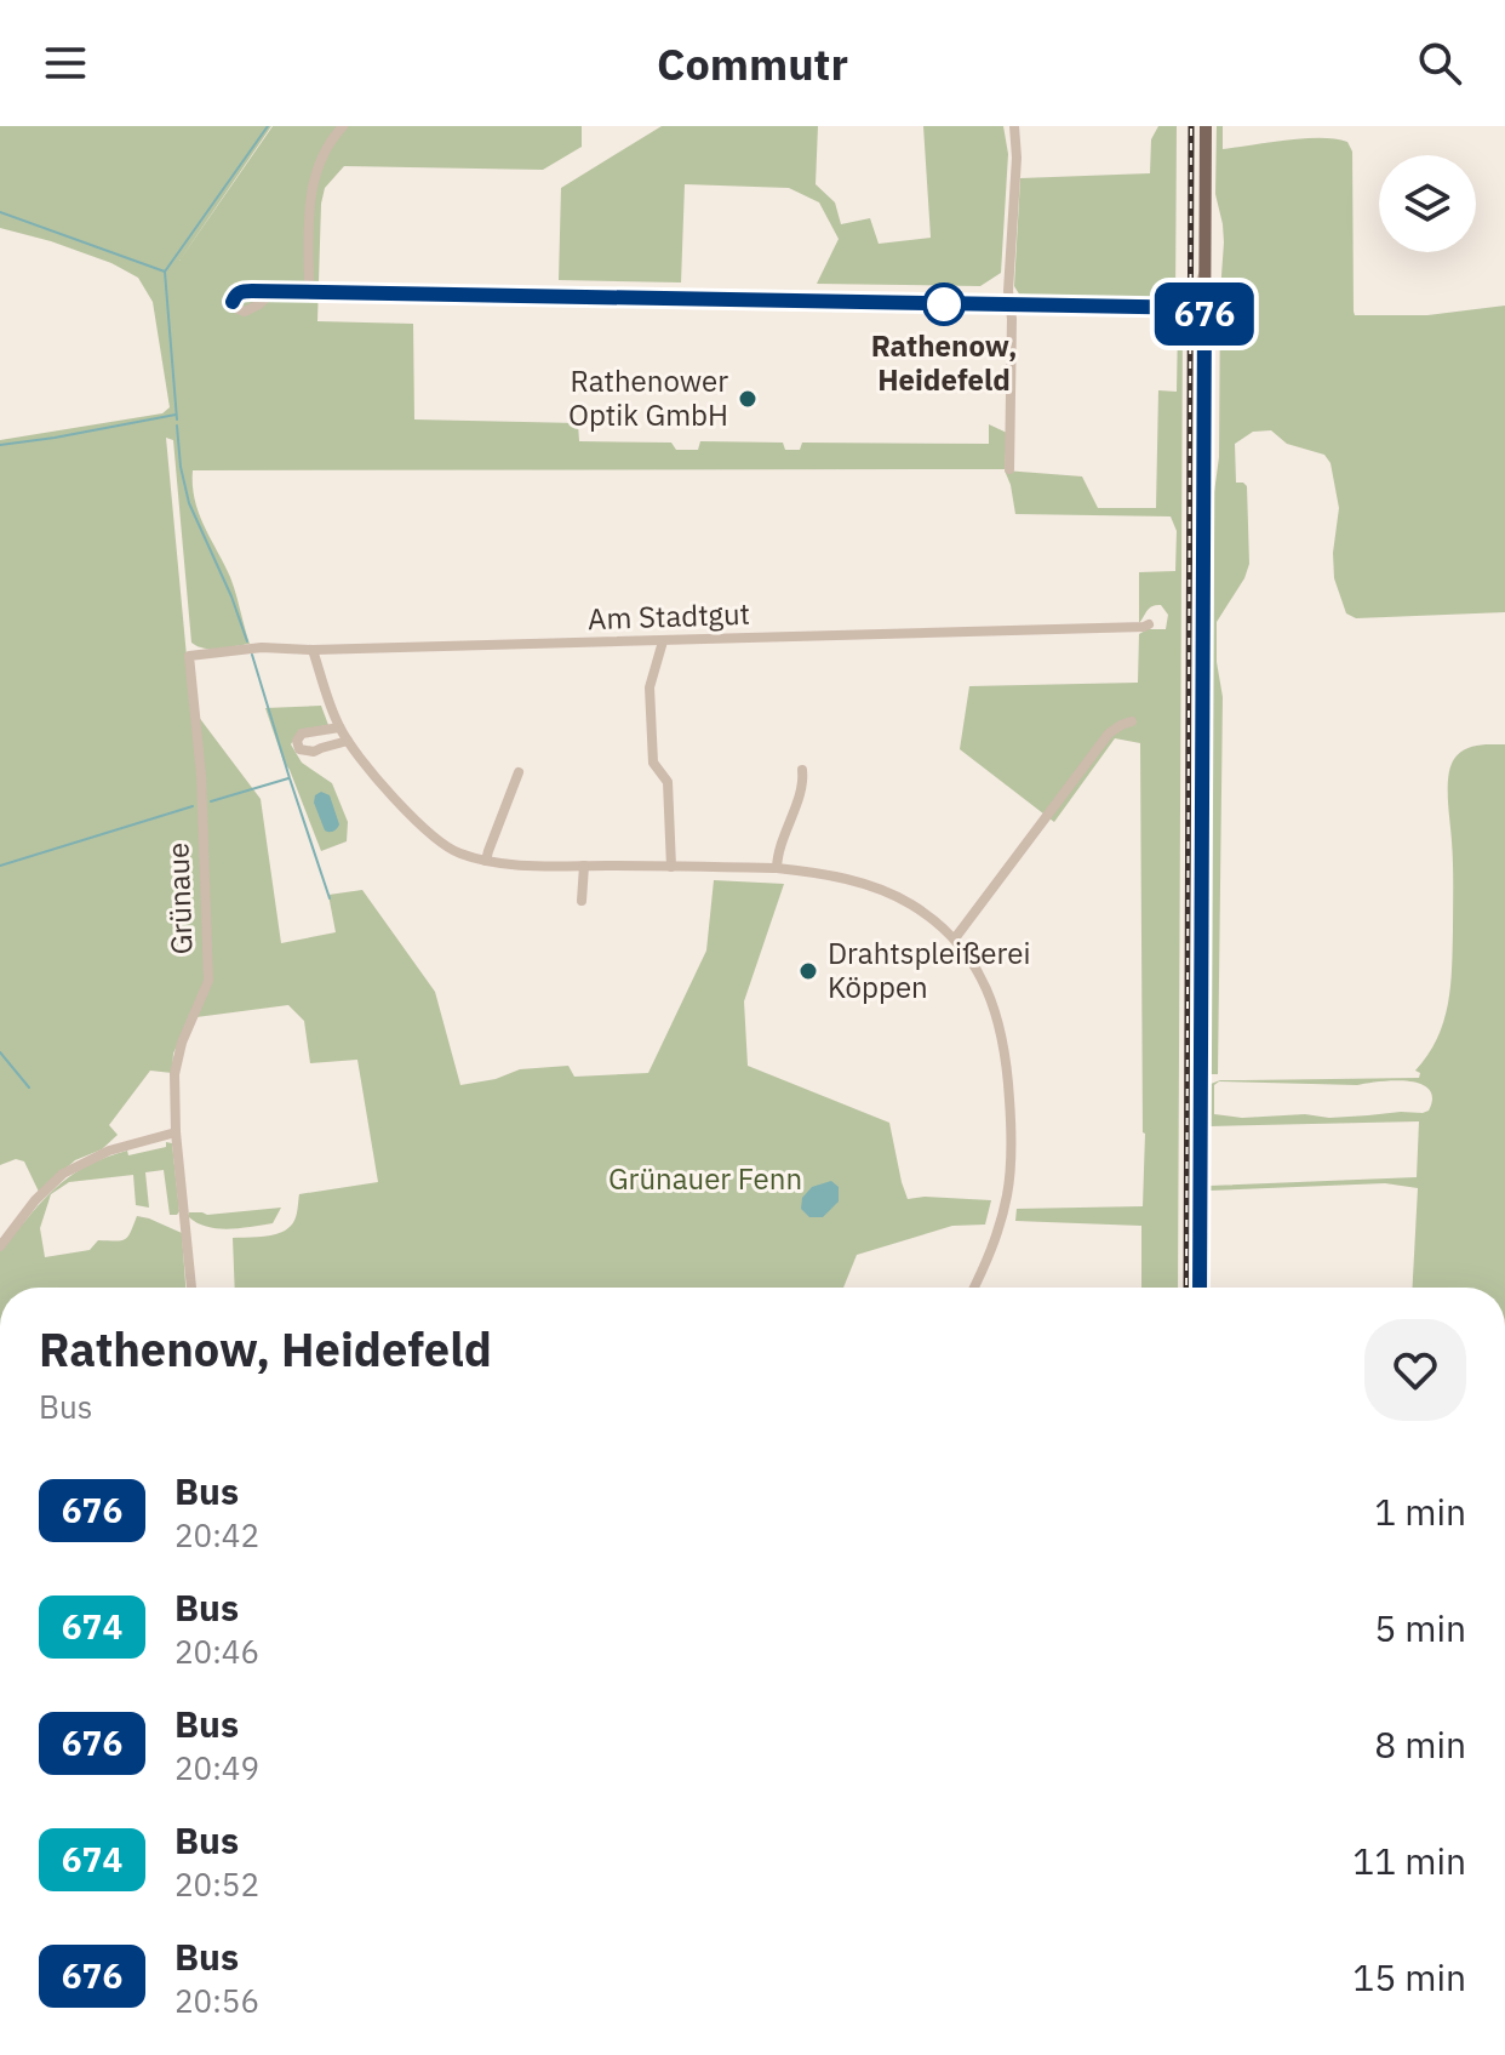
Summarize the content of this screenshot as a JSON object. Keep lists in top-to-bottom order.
{
  "streets": {
    "street": ["Am Stadtgut", "Grünaue"]
  },
  "crossings": [
    ["Am Stadtgut", "Grünaue"]
  ],
  "parks": ["Grünauer Fenn"],
  "places": ["Rathenow, Heidefeld", "Rathenower Optik GmbH", "Drahtspleißerei Köppen"],
  "lines": ["bus line 676"],
  "page": {
    "header": "Commutr",
    "on_map": "676",
    "heading": ["Rathenow, Heidefeld", "Bus"],
    "list": [
      {
        "mark": "676",
        "name": "Bus",
        "note": "20:42",
        "value": "1 min"
      },
      {
        "mark": "674",
        "name": "Bus",
        "note": "20:46",
        "value": "5 min"
      },
      {
        "mark": "676",
        "name": "Bus",
        "note": "20:49",
        "value": "8 min"
      },
      {
        "mark": "674",
        "name": "Bus",
        "note": "20:52",
        "value": "11 min"
      },
      {
        "mark": "676",
        "name": "Bus",
        "note": "20:56",
        "value": "15 min"
      }
    ]
  }
}
